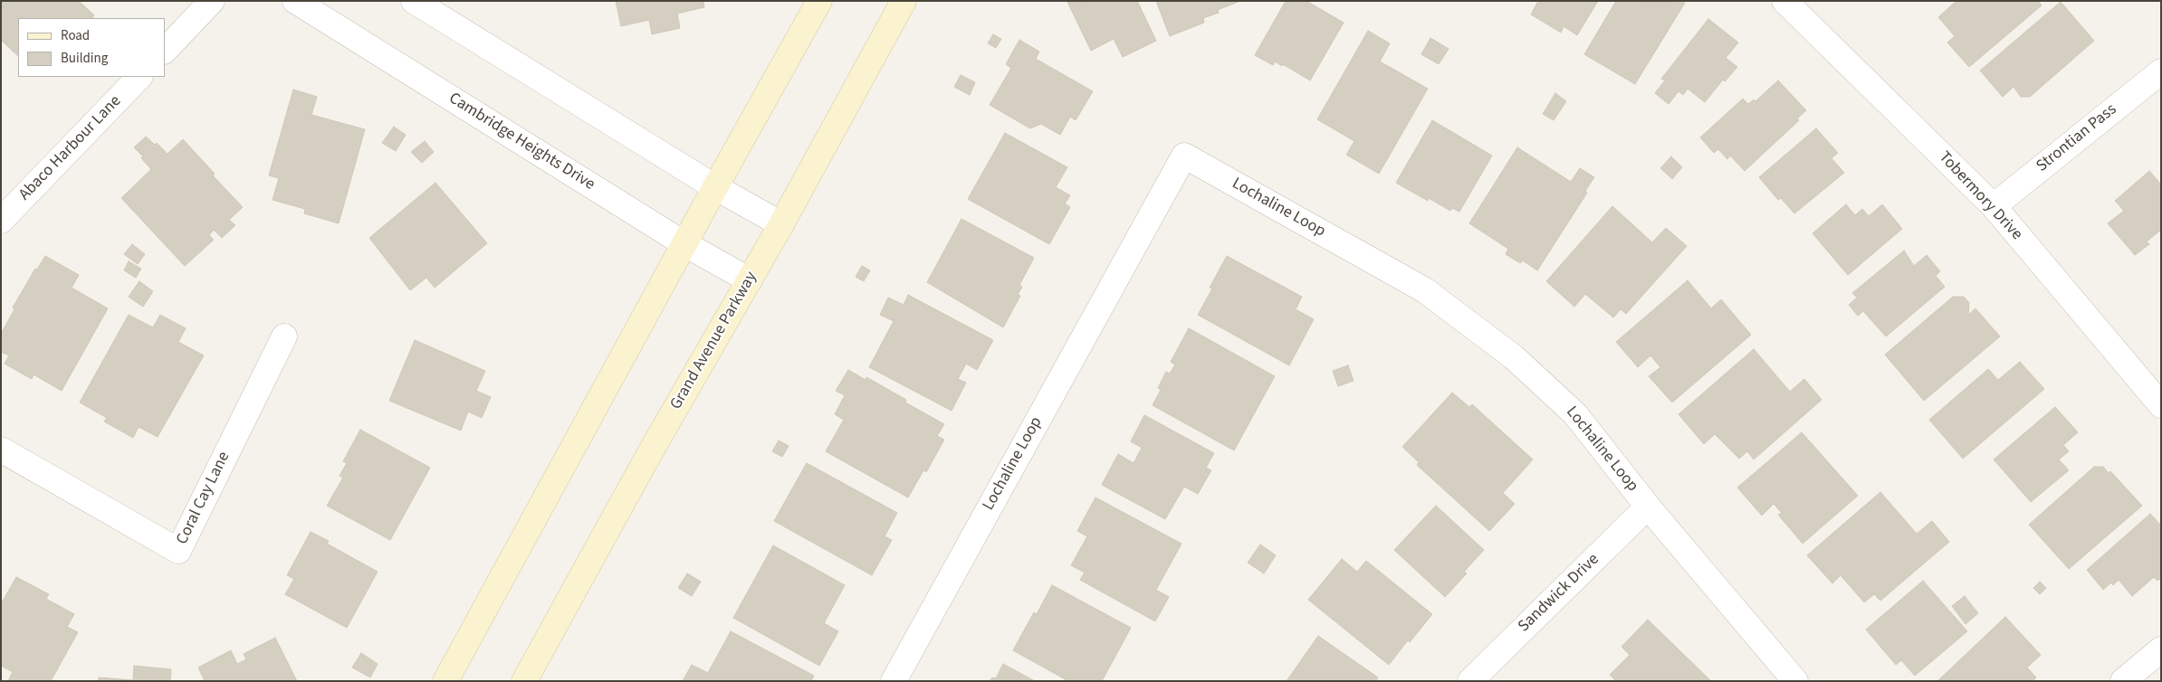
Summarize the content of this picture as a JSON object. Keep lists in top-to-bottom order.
{
  "streets": {
    "main road": ["Grand Avenue Parkway"],
    "street": [
      "Strontian Pass",
      "Cambridge Heights Drive",
      "Abaco Harbour Lane",
      "Tobermory Drive",
      "Lochaline Loop",
      "Coral Cay Lane",
      "Sandwick Drive"
    ]
  },
  "crossings": [
    ["Strontian Pass", "Tobermory Drive"],
    ["Cambridge Heights Drive", "Grand Avenue Parkway"],
    ["Lochaline Loop", "Sandwick Drive"]
  ],
  "legend": ["Road", "Building"]
}
